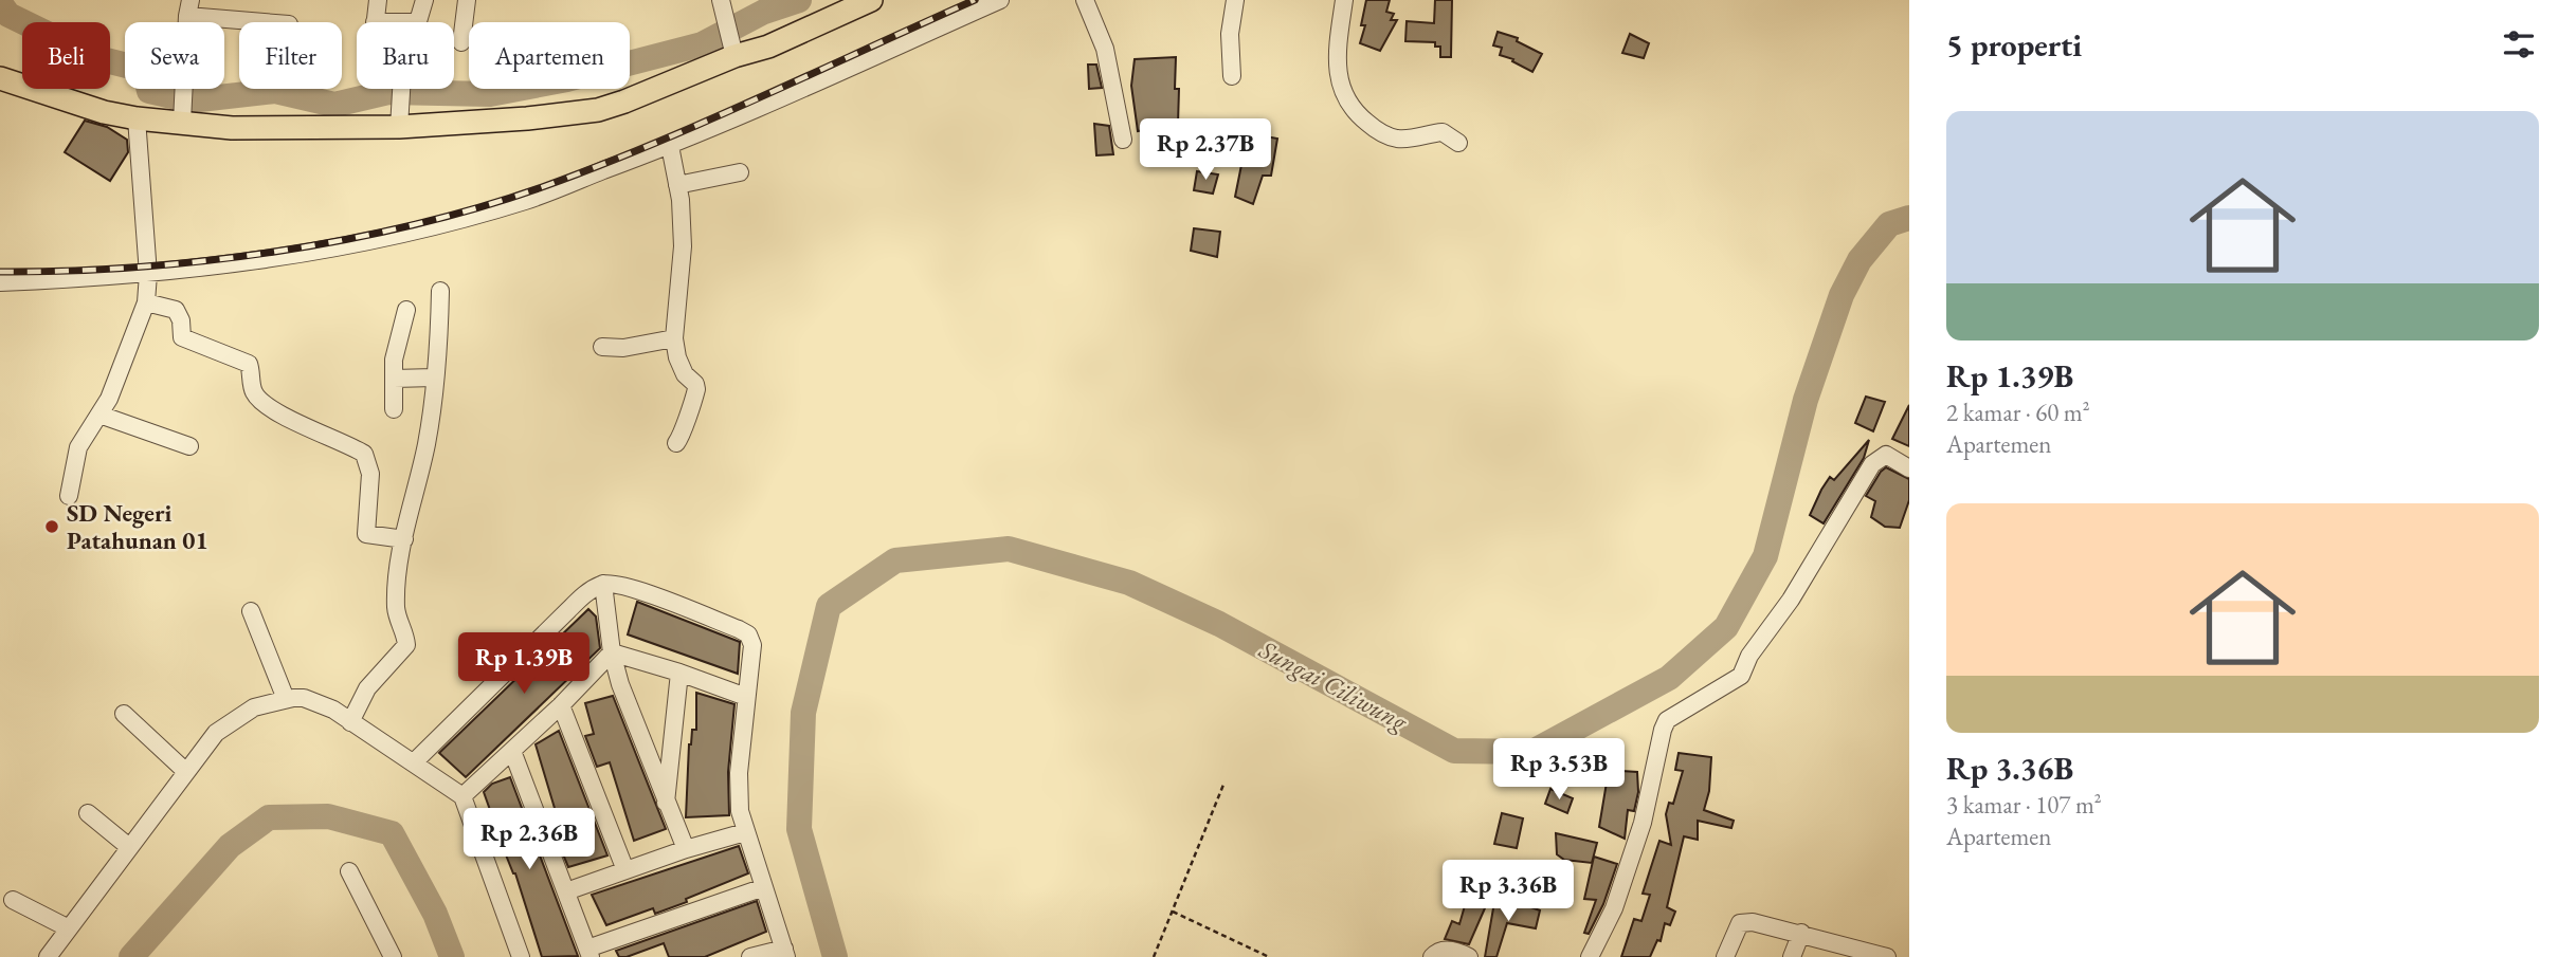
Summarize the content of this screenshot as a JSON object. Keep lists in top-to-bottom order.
{
  "water": ["Sungai Ciliwung"],
  "places": ["SD Negeri Patahunan 01"],
  "page": {
    "heading": "5 properti",
    "chip": [
      "Beli",
      "Sewa",
      "Filter",
      "Baru",
      "Apartemen"
    ],
    "list": [
      {
        "name": "Rp 1.39B",
        "note": "2 kamar · 60 m² · Apartemen"
      },
      {
        "name": "Rp 3.36B",
        "note": "3 kamar · 107 m² · Apartemen"
      }
    ],
    "price": [
      "Rp 2.37B",
      "Rp 1.39B",
      "Rp 3.53B",
      "Rp 2.36B",
      "Rp 3.36B"
    ]
  }
}
